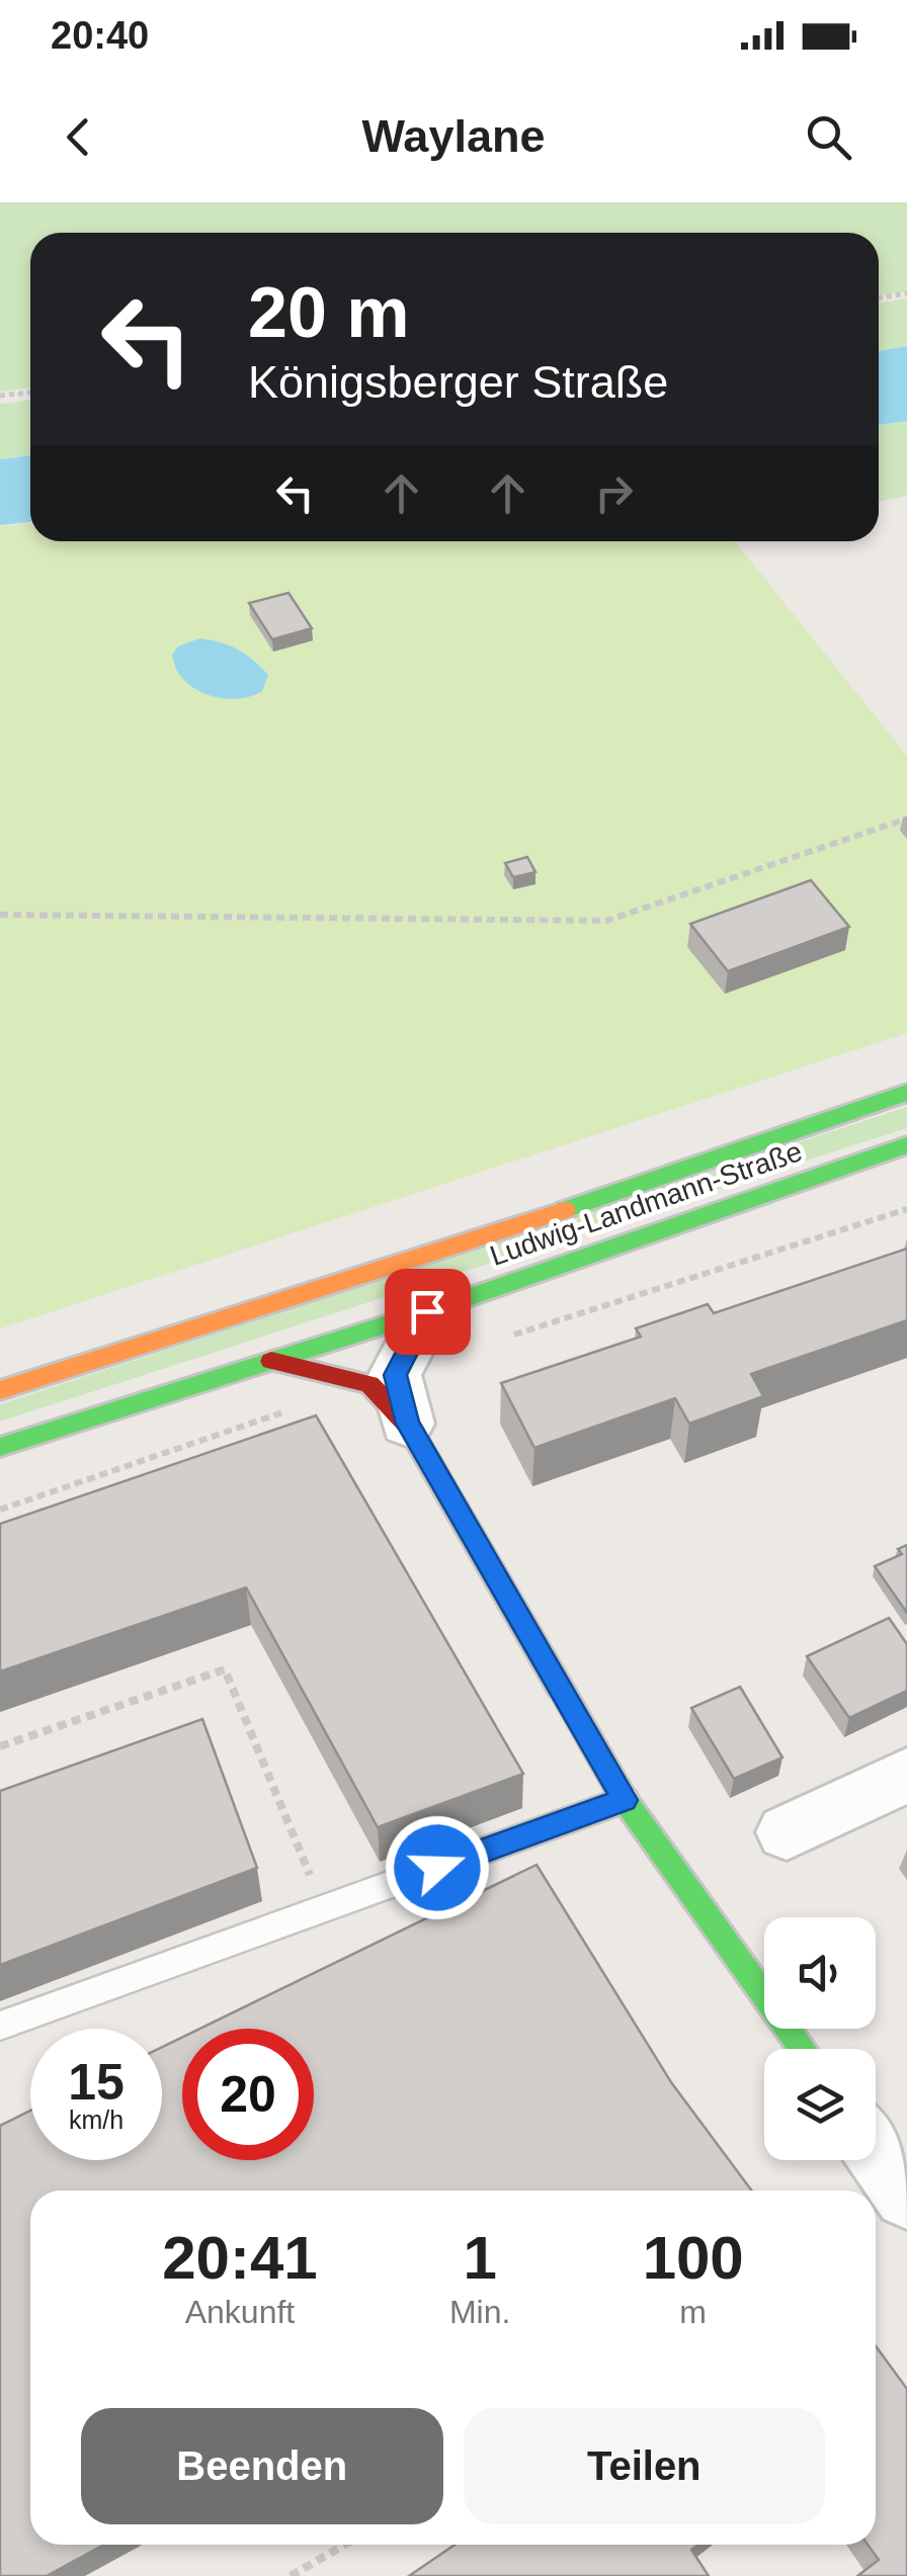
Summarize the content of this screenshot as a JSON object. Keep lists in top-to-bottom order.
{
  "streets": {
    "main road": ["Ludwig-Landmann-Straße"]
  },
  "page": {
    "status": "20:40",
    "header": "Waylane",
    "turn": ["20 m", "Königsberger Straße"],
    "speed": "15 km/h",
    "limit": "20",
    "eta": [
      "20:41",
      "Ankunft",
      "1",
      "Min.",
      "100",
      "m"
    ],
    "buttons": ["Beenden", "Teilen"]
  }
}
